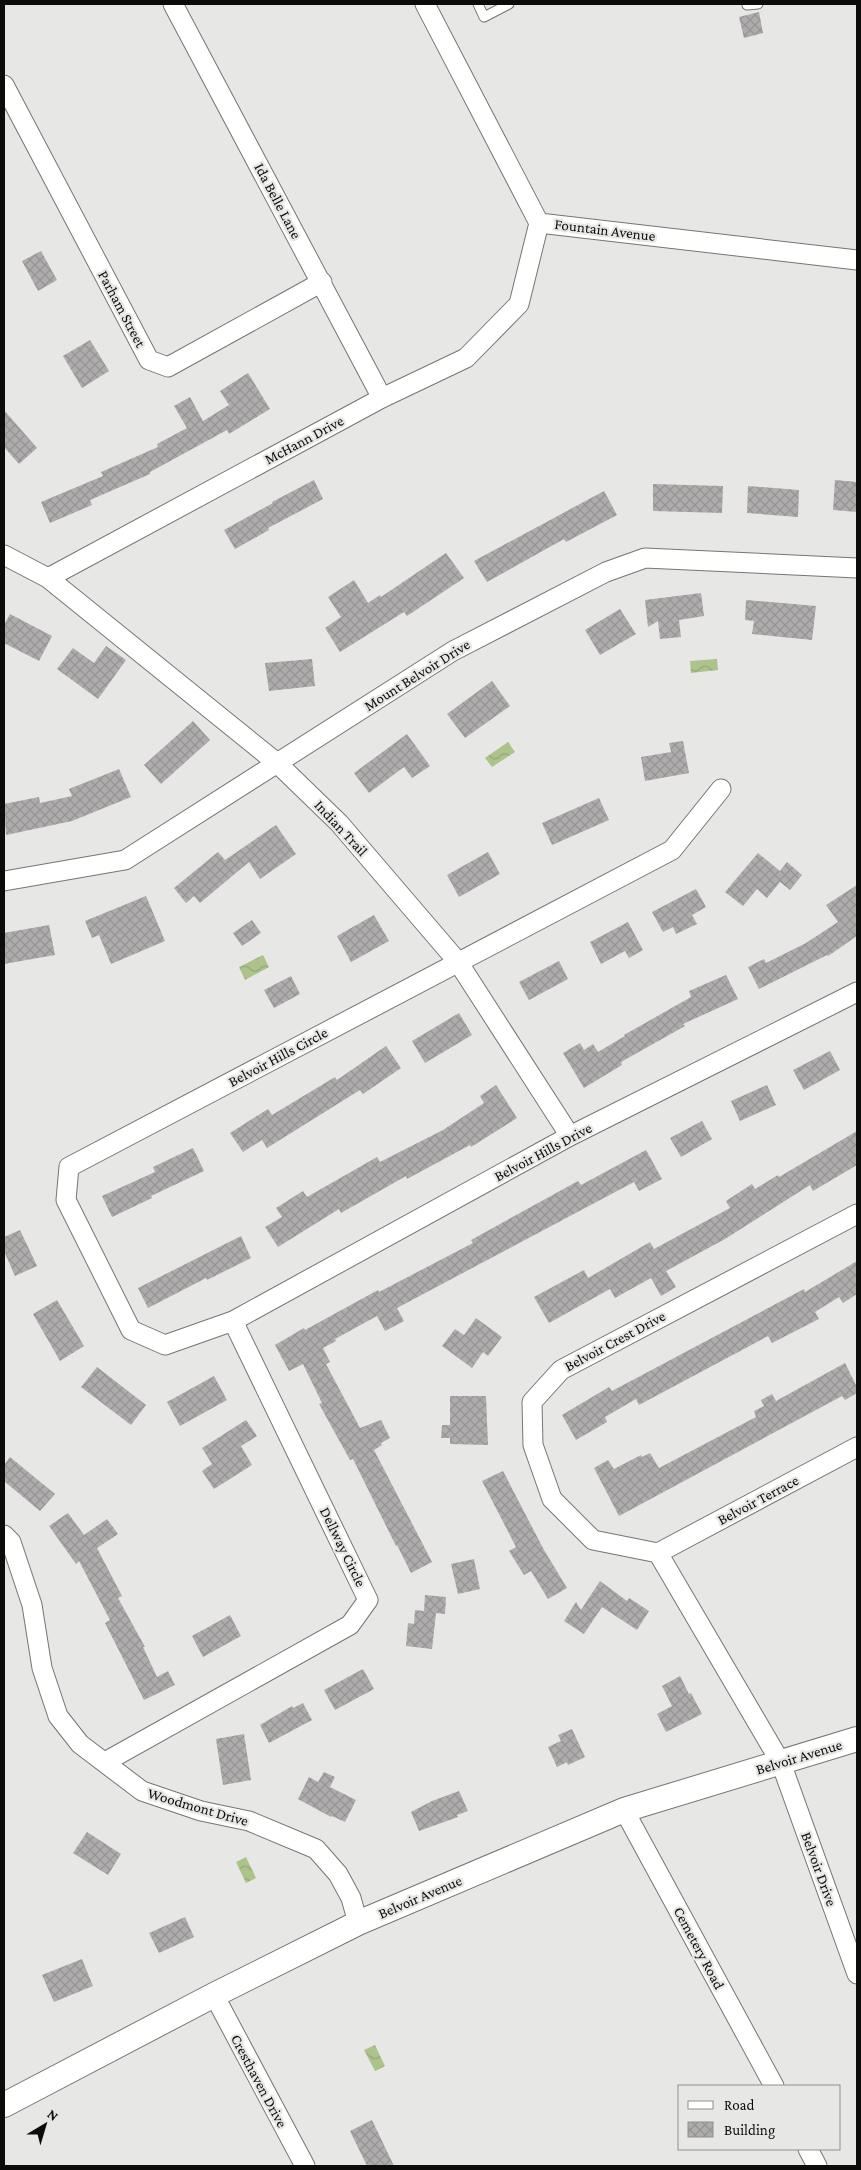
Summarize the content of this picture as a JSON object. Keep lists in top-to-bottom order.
{
  "streets": {
    "street": [
      "Ida Belle Lane",
      "Fountain Avenue",
      "Parham Street",
      "McHann Drive",
      "Mount Belvoir Drive",
      "Indian Trail",
      "Belvoir Hills Circle",
      "Belvoir Hills Drive",
      "Belvoir Crest Drive",
      "Belvoir Terrace",
      "Dellway Circle",
      "Belvoir Avenue",
      "Woodmont Drive",
      "Belvoir Drive",
      "Cemetery Road",
      "Cresthaven Drive"
    ]
  },
  "crossings": [
    ["Ida Belle Lane", "Parham Street"],
    ["Ida Belle Lane", "McHann Drive"],
    ["Fountain Avenue", "McHann Drive"],
    ["McHann Drive", "Indian Trail"],
    ["Mount Belvoir Drive", "Indian Trail"],
    ["Indian Trail", "Belvoir Hills Circle"],
    ["Indian Trail", "Belvoir Hills Drive"],
    ["Belvoir Hills Circle", "Belvoir Hills Drive"],
    ["Belvoir Hills Circle", "Dellway Circle"],
    ["Belvoir Hills Drive", "Dellway Circle"],
    ["Belvoir Crest Drive", "Belvoir Terrace"],
    ["Dellway Circle", "Woodmont Drive"],
    ["Belvoir Avenue", "Woodmont Drive"],
    ["Belvoir Avenue", "Belvoir Drive"],
    ["Belvoir Avenue", "Cemetery Road"],
    ["Belvoir Avenue", "Cresthaven Drive"]
  ],
  "legend": ["Road", "Building"],
  "north": "top right"
}
